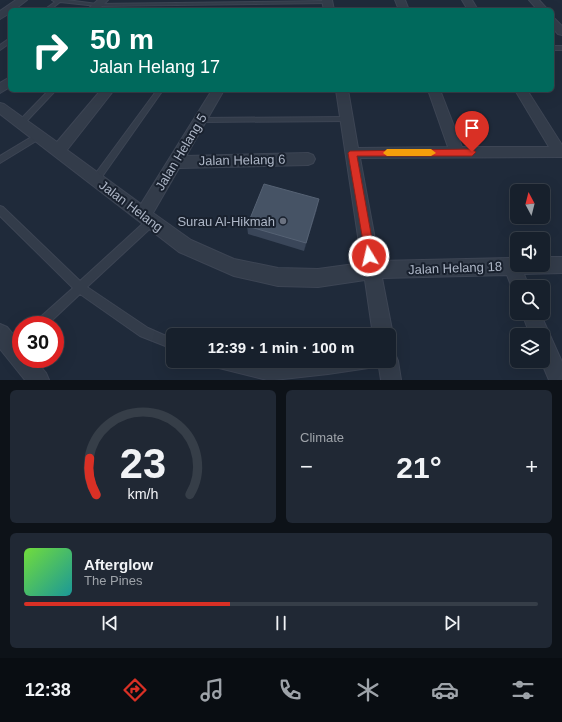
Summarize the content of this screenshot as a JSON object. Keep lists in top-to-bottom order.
{
  "streets": {
    "street": [
      "Jalan Helang 5",
      "Jalan Helang 6",
      "Jalan Helang",
      "Jalan Helang 18"
    ]
  },
  "crossings": [
    ["Jalan Helang 5", "Jalan Helang 6"],
    ["Jalan Helang 5", "Jalan Helang"],
    ["Jalan Helang", "Jalan Helang 18"]
  ],
  "places": ["Surau Al-Hikmah"],
  "north": "top",
  "page": {
    "turn": ["50 m", "Jalan Helang 17"],
    "limit": "30",
    "trip": "12:39 · 1 min · 100 m",
    "tile": "Climate",
    "heat": ["−", "21°", "+"],
    "song": ["Afterglow", "The Pines"],
    "tabs": "12:38",
    "gauge": ["23", "km/h"]
  }
}
